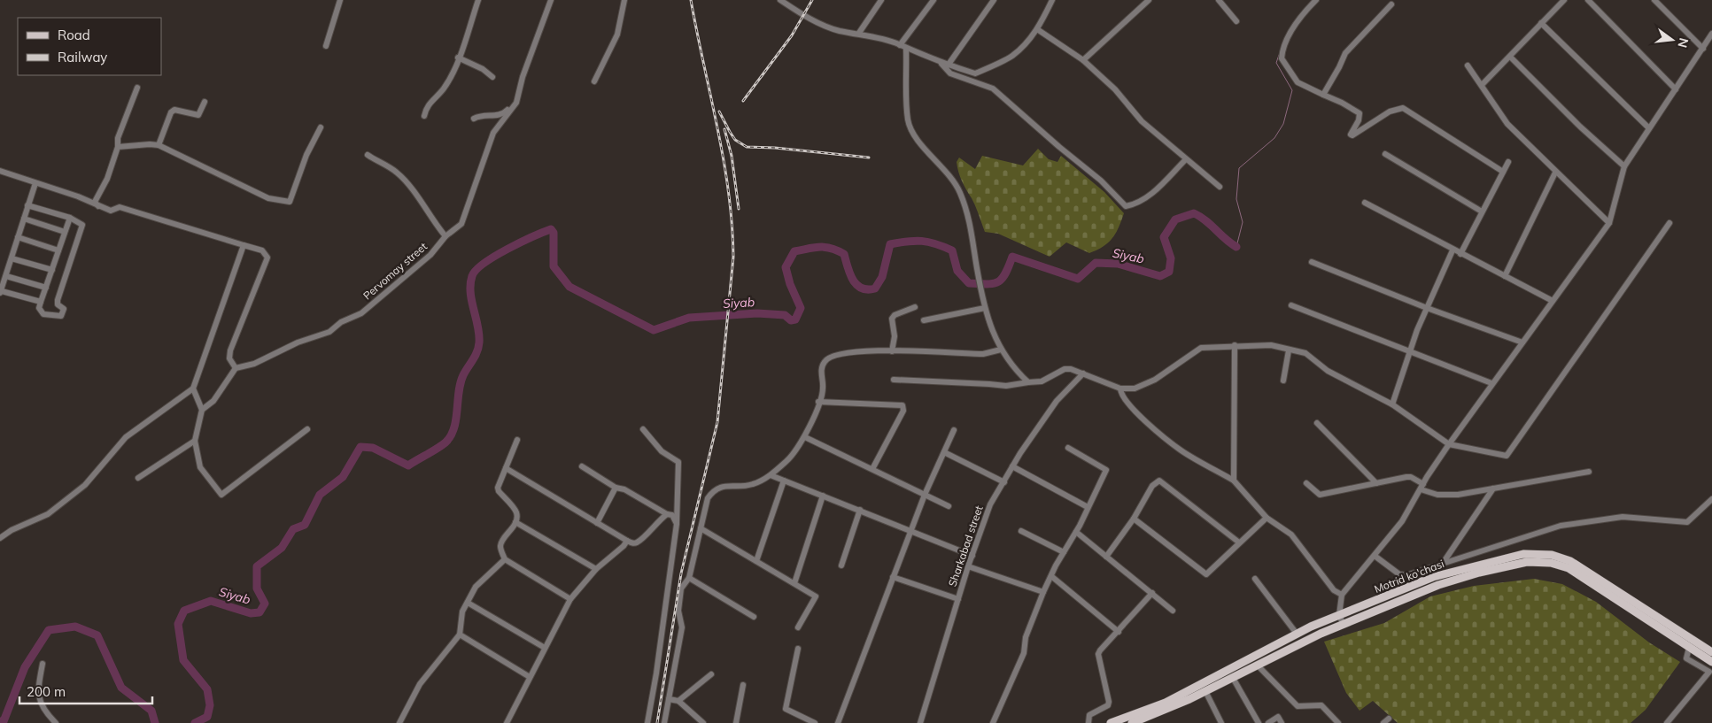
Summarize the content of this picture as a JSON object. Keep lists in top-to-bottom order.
{
  "streets": {
    "main road": ["Motrid ko'chasi"],
    "street": ["Pervomay street", "Sharkabad street"]
  },
  "water": ["Siyab"],
  "legend": ["Road", "Railway"],
  "scale_bar": "200 m",
  "north": "right"
}
